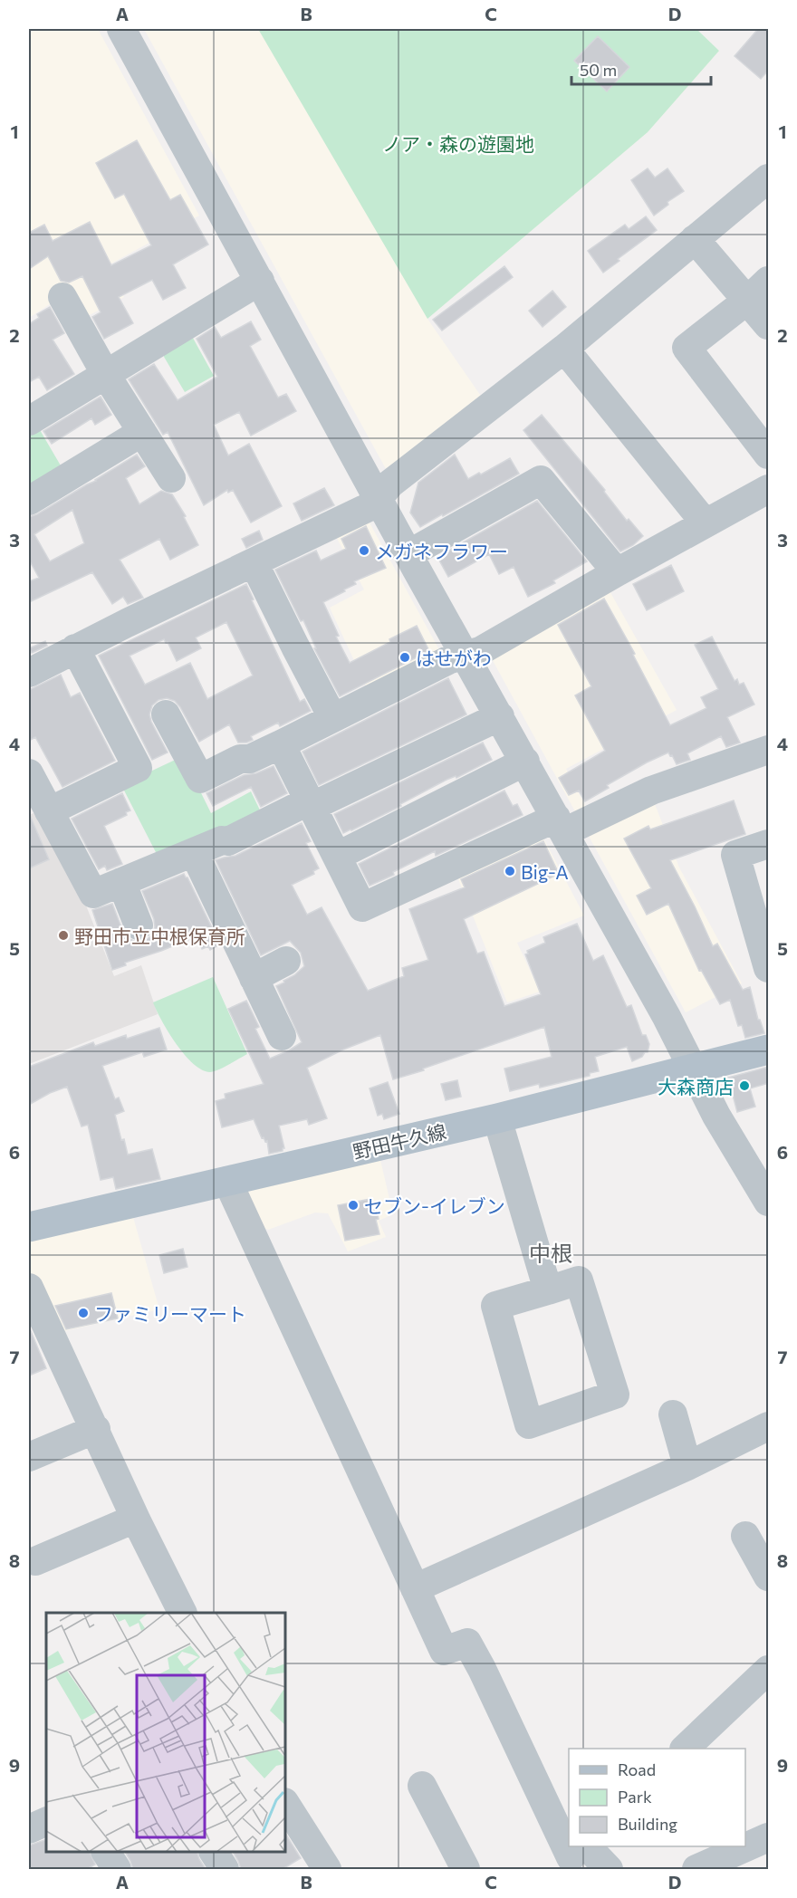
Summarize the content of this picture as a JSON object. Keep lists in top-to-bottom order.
{
  "streets": {
    "main road": ["野田牛久線"]
  },
  "districts": ["中根"],
  "parks": ["ノア・森の遊園地"],
  "places": [
    "メガネフラワー",
    "はせがわ",
    "Big-A",
    "野田市立中根保育所",
    "大森商店",
    "セブン-イレブン",
    "ファミリーマート"
  ],
  "legend": ["Road", "Park", "Building"],
  "scale_bar": "50 m",
  "grid": {
    "columns": [
      "A",
      "B",
      "C",
      "D"
    ],
    "rows": [
      "1",
      "2",
      "3",
      "4",
      "5",
      "6",
      "7",
      "8",
      "9"
    ]
  }
}
